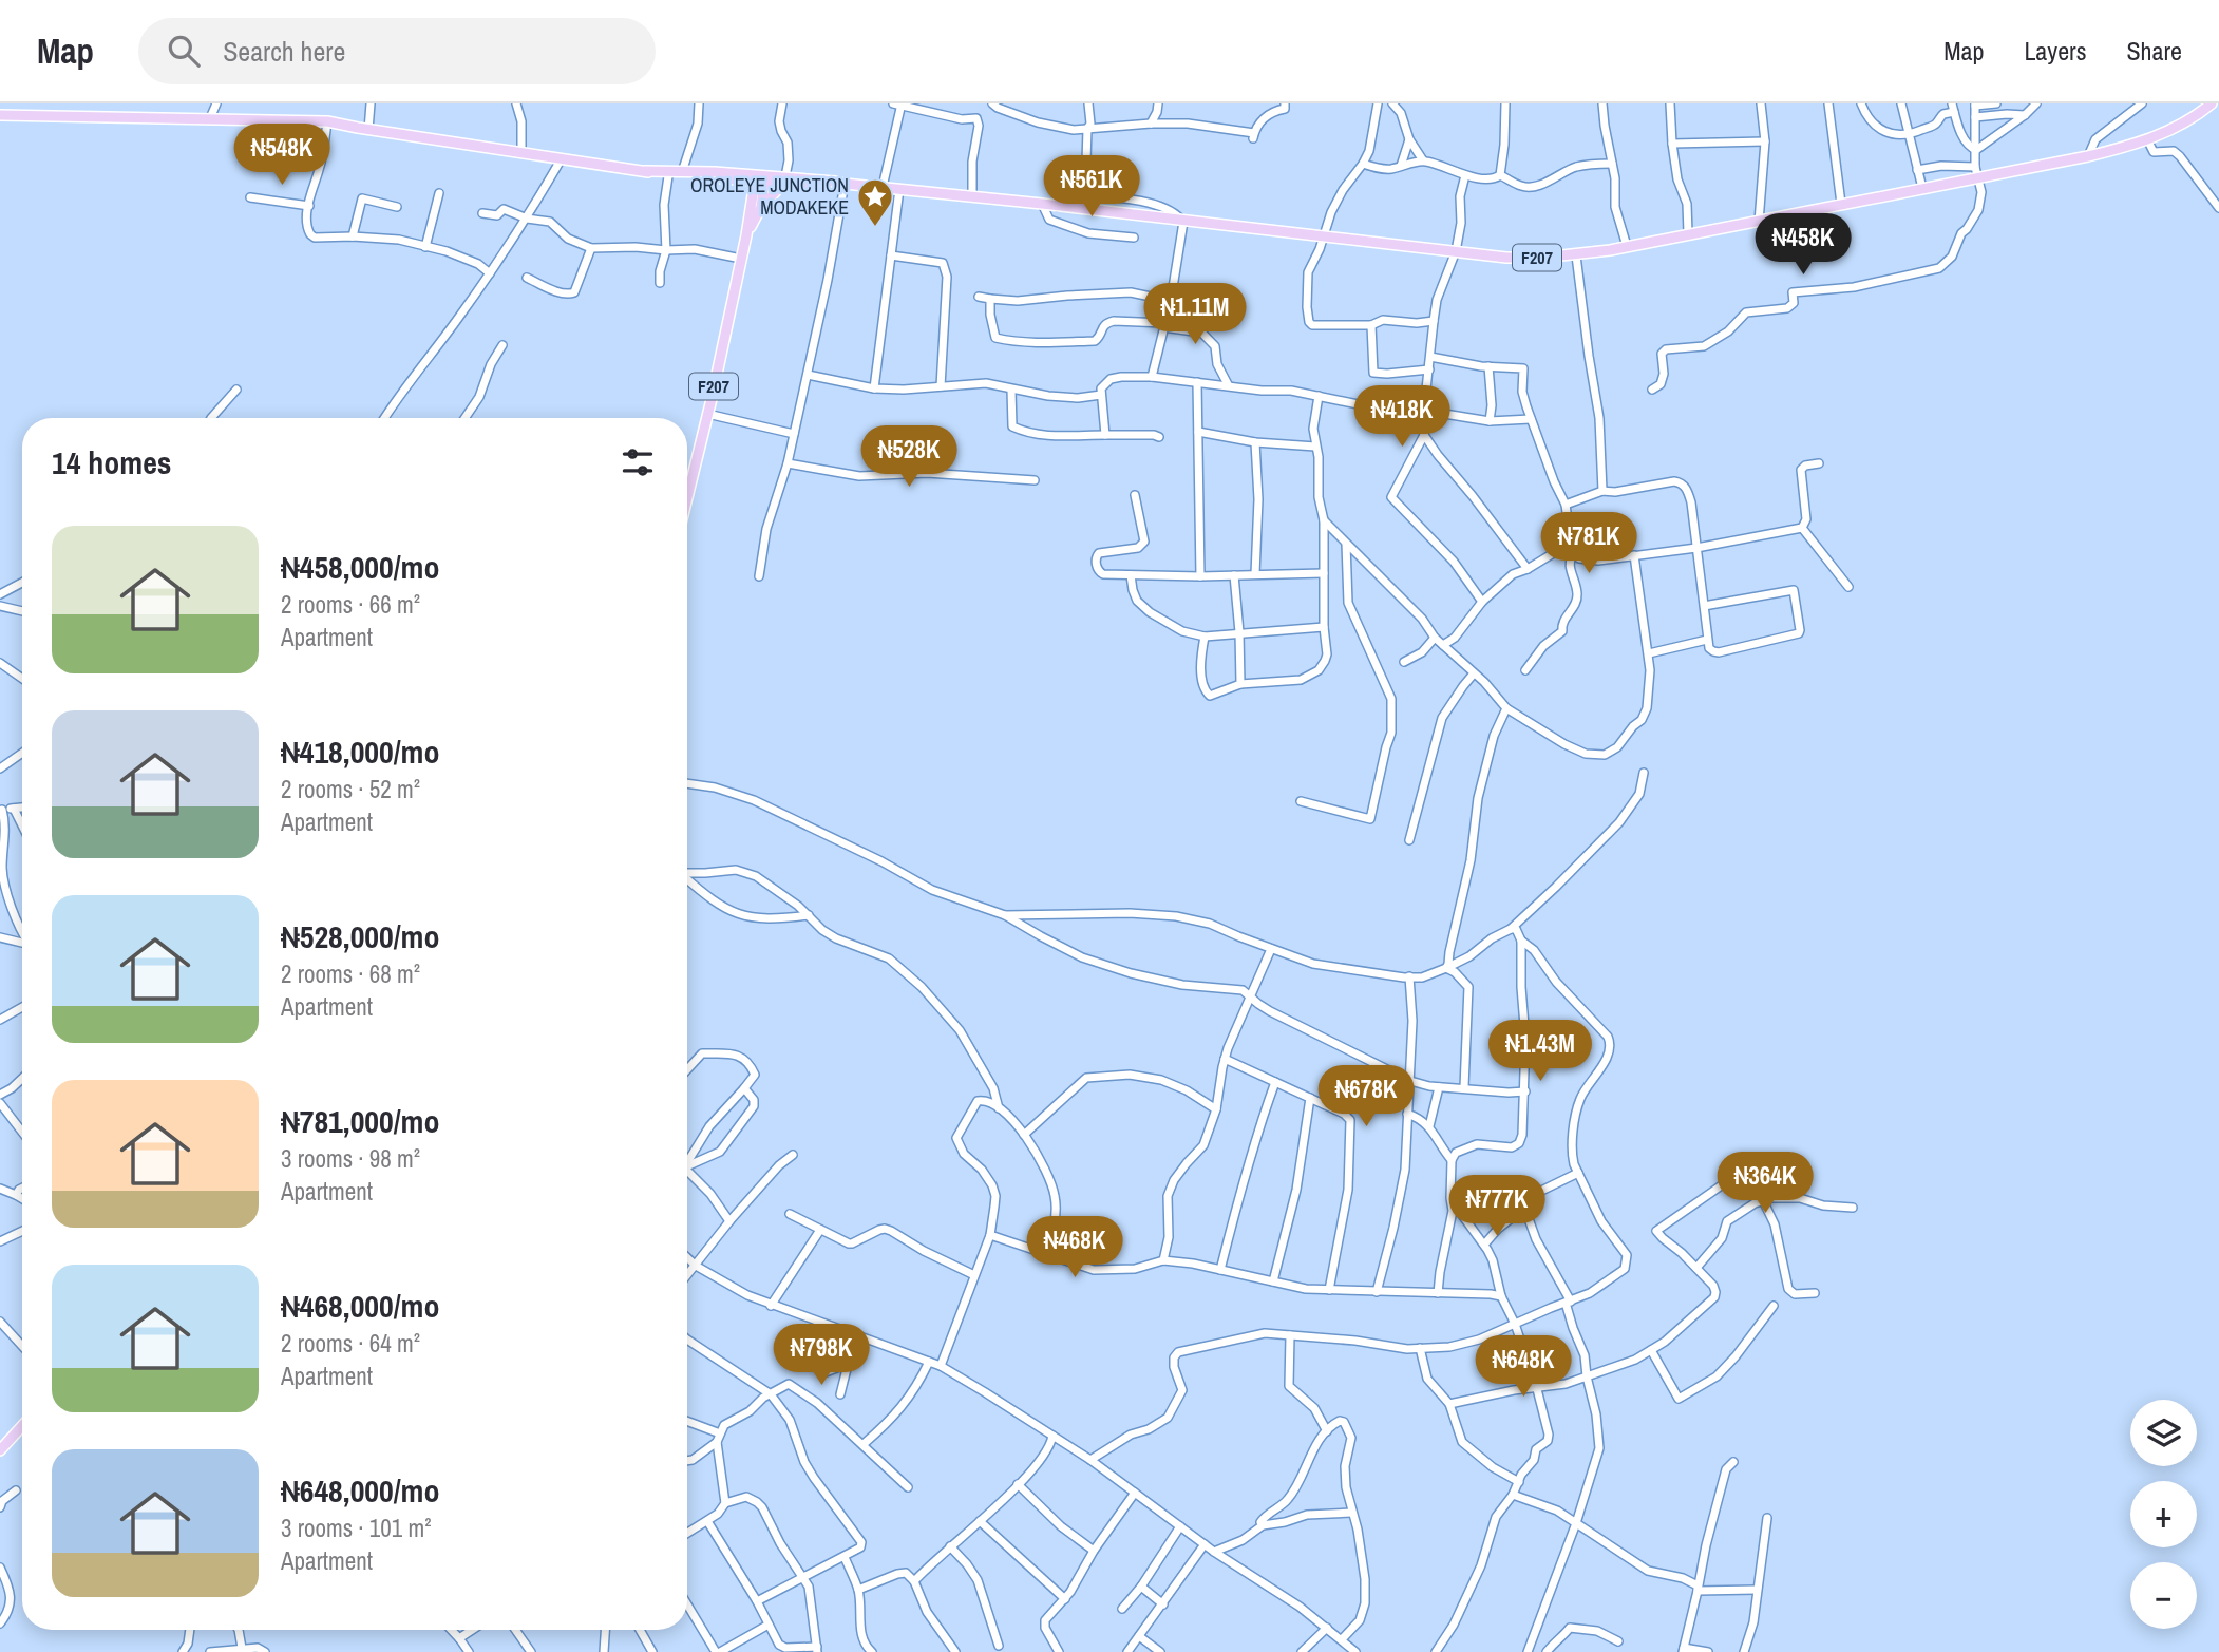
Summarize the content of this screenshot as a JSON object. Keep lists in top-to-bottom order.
{
  "streets": {
    "main road": ["F207"]
  },
  "places": {
    "place": ["OROLEYE JUNCTION MODAKEKE"]
  },
  "page": {
    "header": "Map",
    "search": "Search here",
    "nav": ["Map", "Layers", "Share"],
    "price": [
      "₦548K",
      "₦561K",
      "₦458K",
      "₦1.11M",
      "₦418K",
      "₦528K",
      "₦781K",
      "₦1.43M",
      "₦678K",
      "₦364K",
      "₦777K",
      "₦468K",
      "₦798K",
      "₦648K"
    ],
    "heading": "14 homes",
    "list": [
      {
        "name": "₦458,000/mo",
        "note": "2 rooms · 66 m² · Apartment"
      },
      {
        "name": "₦418,000/mo",
        "note": "2 rooms · 52 m² · Apartment"
      },
      {
        "name": "₦528,000/mo",
        "note": "2 rooms · 68 m² · Apartment"
      },
      {
        "name": "₦781,000/mo",
        "note": "3 rooms · 98 m² · Apartment"
      },
      {
        "name": "₦468,000/mo",
        "note": "2 rooms · 64 m² · Apartment"
      },
      {
        "name": "₦648,000/mo",
        "note": "3 rooms · 101 m² · Apartment"
      }
    ],
    "map_buttons": ["+", "−"]
  }
}
